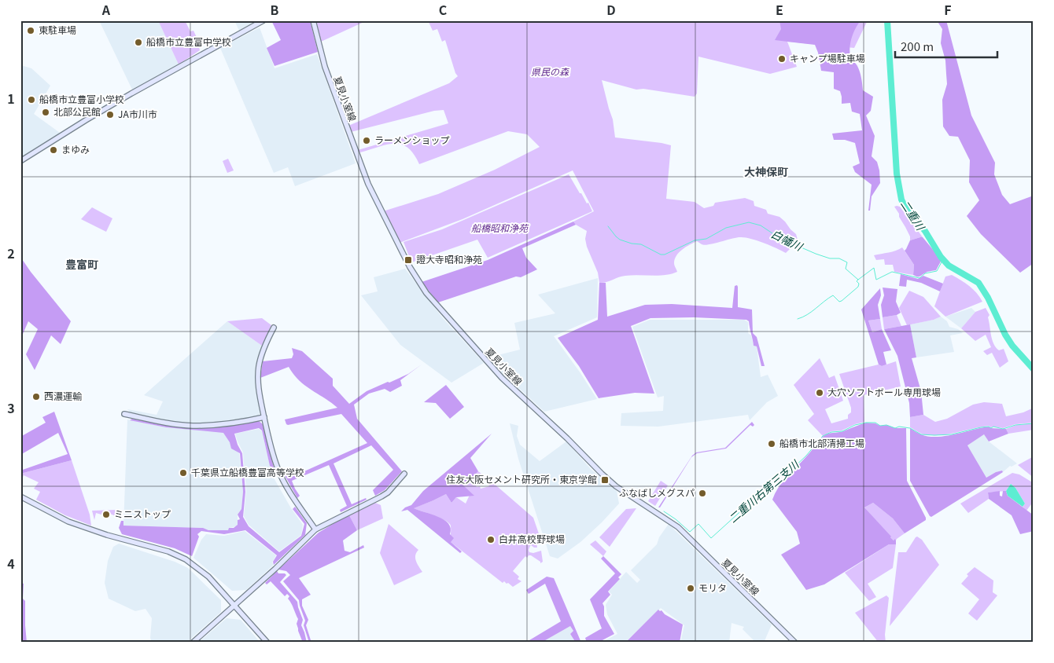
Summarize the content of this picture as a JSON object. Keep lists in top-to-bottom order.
{
  "streets": {
    "street": ["夏見小室線"]
  },
  "districts": ["大神保町", "豊富町"],
  "water": ["二重川", "白幡川", "二重川右第三支川"],
  "parks": ["県民の森", "船橋昭和浄苑"],
  "places": {
    "other": [
      "東駐車場",
      "船橋市立豊富中学校",
      "キャンプ場駐車場",
      "船橋市立豊富小学校",
      "北部公民館",
      "JA市川市",
      "ラーメンショップ",
      "まゆみ",
      "大穴ソフトボール専用球場",
      "西濃運輸",
      "船橋市北部清掃工場",
      "千葉県立船橋豊富高等学校",
      "ふなばしメグスパ",
      "ミニストップ",
      "白井高校野球場",
      "モリタ"
    ],
    "transit": ["證大寺昭和浄苑", "住友大阪セメント研究所・東京学館"]
  },
  "scale_bar": "200 m",
  "grid": {
    "columns": [
      "A",
      "B",
      "C",
      "D",
      "E",
      "F"
    ],
    "rows": [
      "1",
      "2",
      "3",
      "4"
    ]
  }
}
